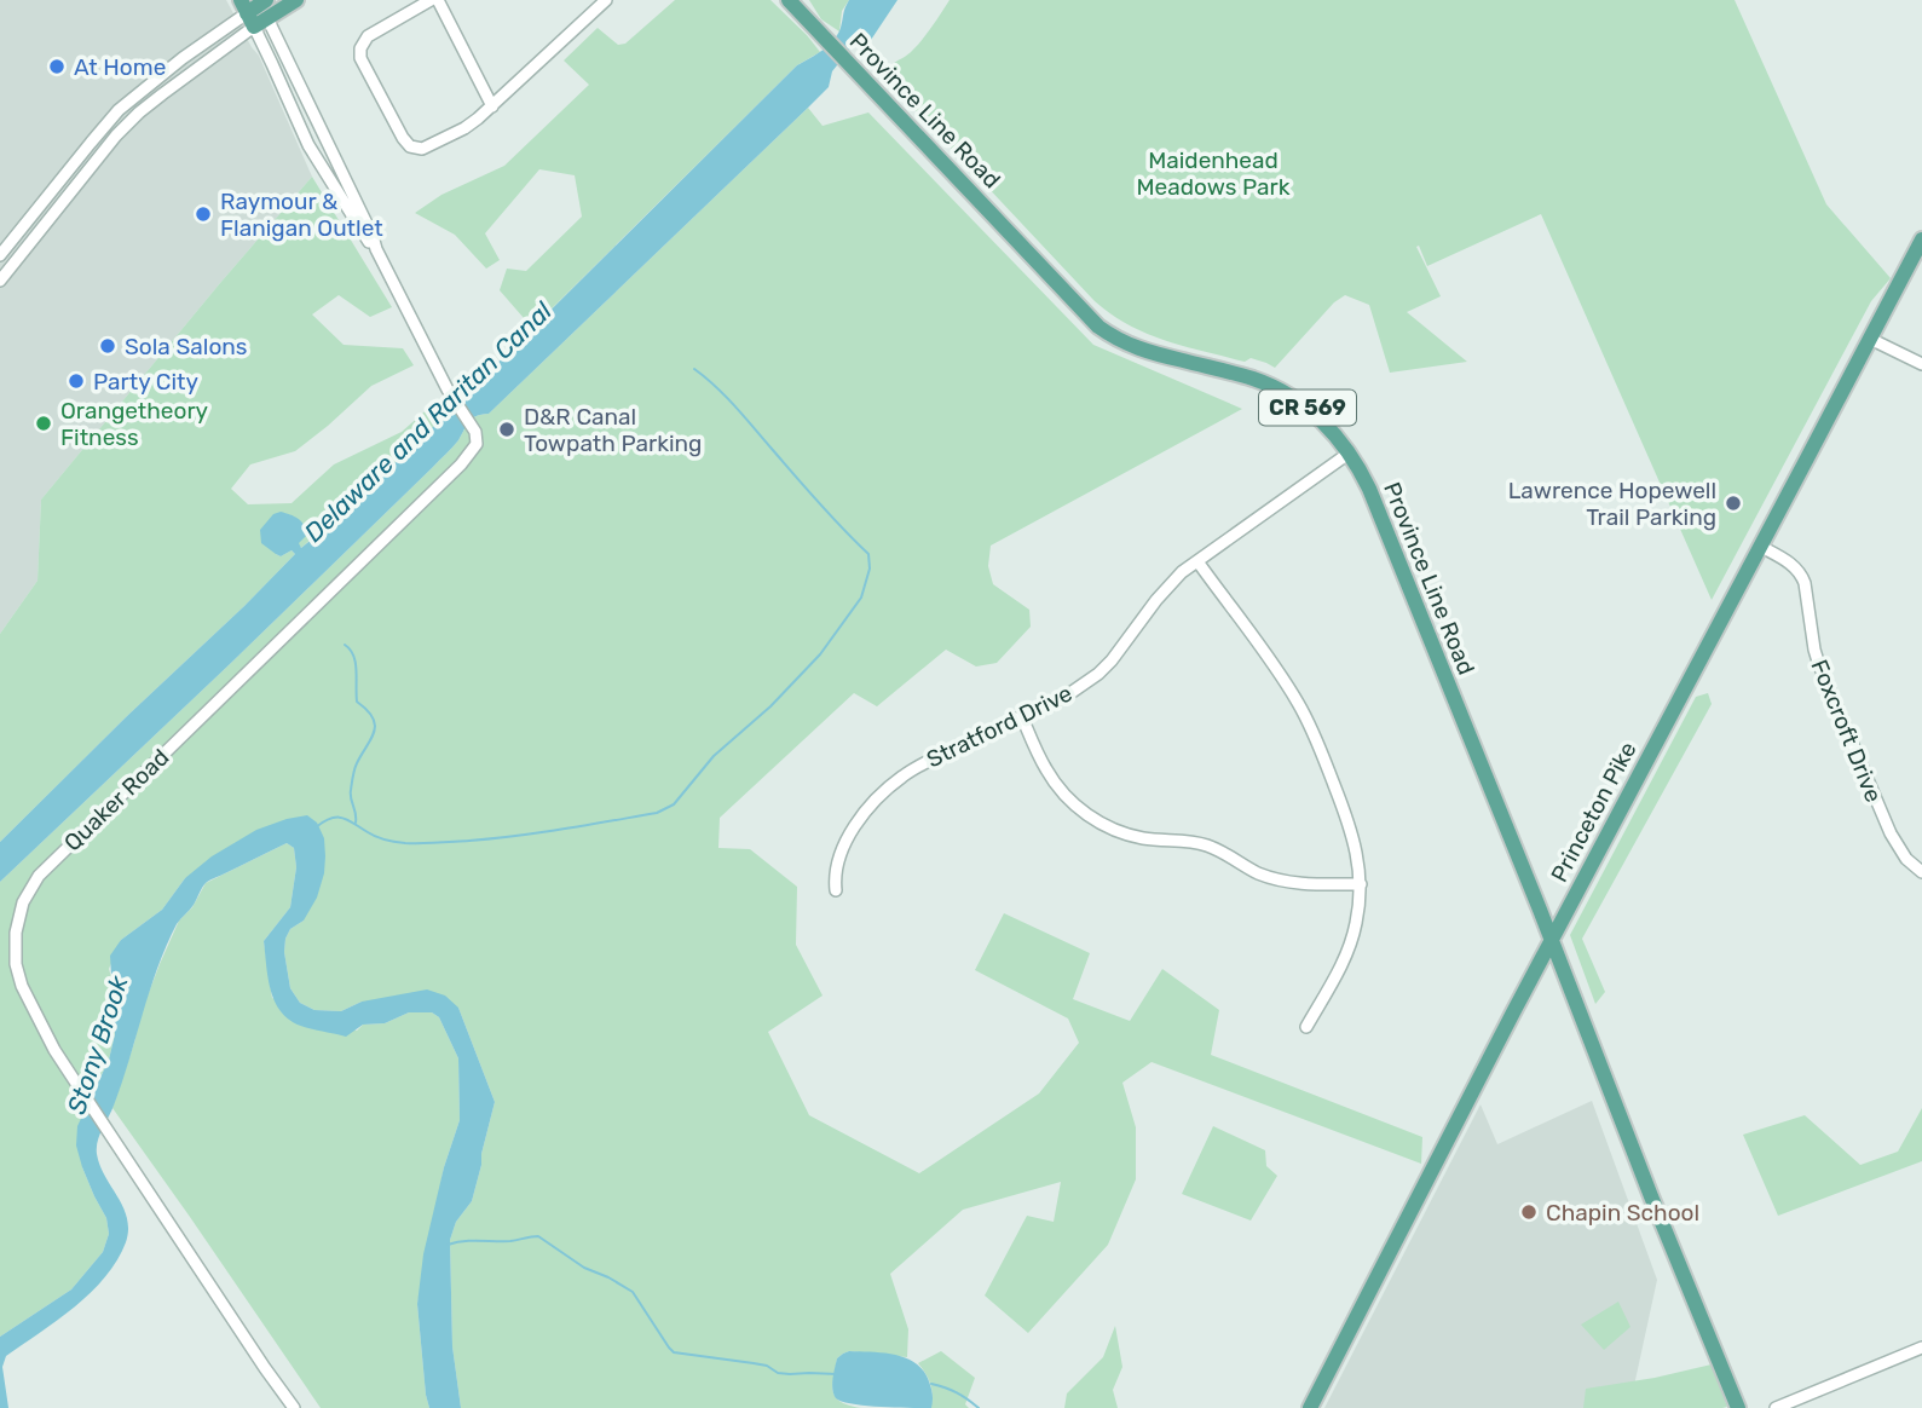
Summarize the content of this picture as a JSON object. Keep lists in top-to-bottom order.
{
  "streets": {
    "main road": ["Province Line Road", "CR 569", "Princeton Pike"],
    "street": ["Stratford Drive", "Foxcroft Drive", "Quaker Road"]
  },
  "crossings": [
    ["Province Line Road", "Stratford Drive"],
    ["Province Line Road", "Princeton Pike"],
    ["Foxcroft Drive", "Princeton Pike"]
  ],
  "water": ["Delaware and Raritan Canal", "Stony Brook"],
  "parks": ["Maidenhead Meadows Park"],
  "places": [
    "At Home",
    "Raymour & Flanigan Outlet",
    "Sola Salons",
    "Party City",
    "Orangetheory Fitness",
    "D&R Canal Towpath Parking",
    "Lawrence Hopewell Trail Parking",
    "Chapin School"
  ]
}
